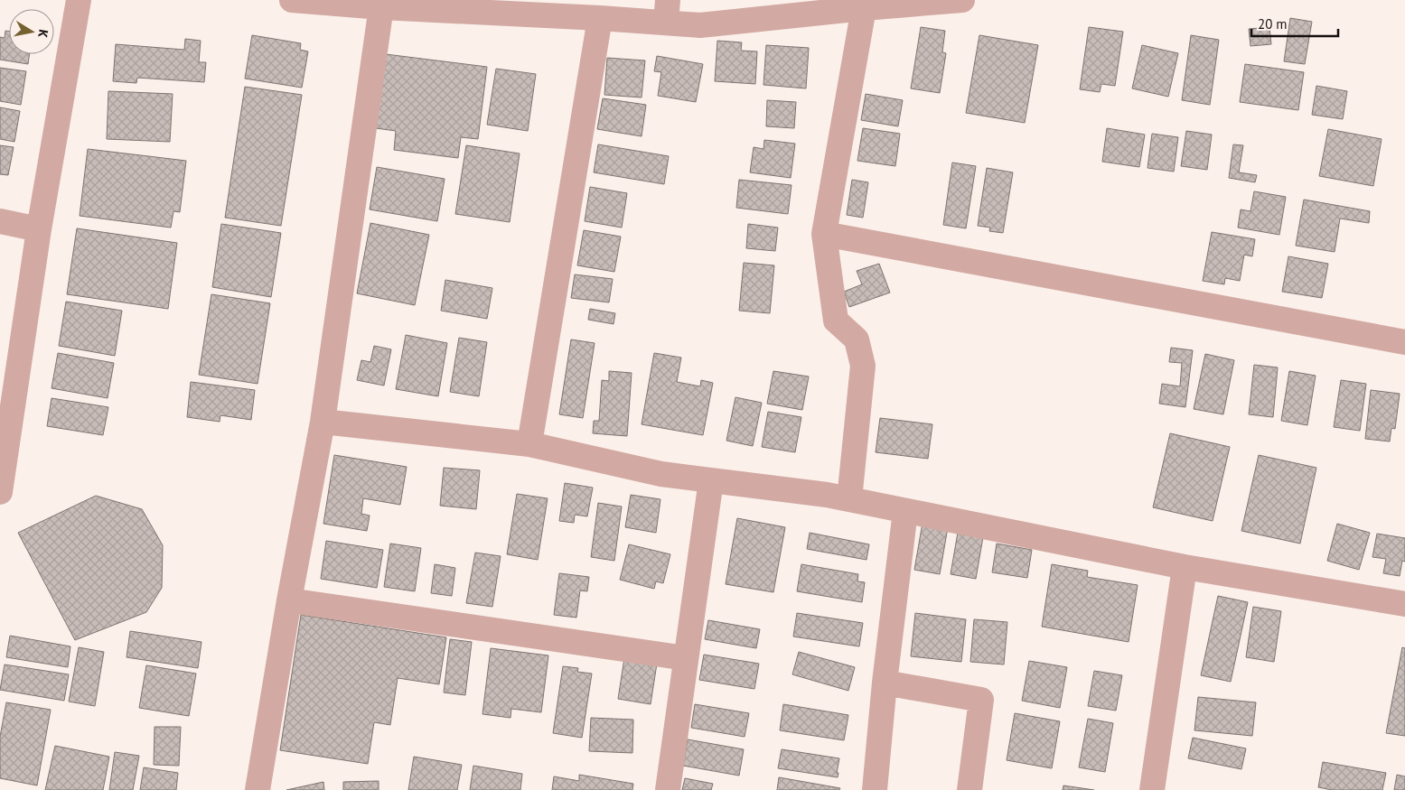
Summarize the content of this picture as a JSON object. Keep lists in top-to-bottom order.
{
  "scale_bar": "20 m",
  "north": "right"
}
